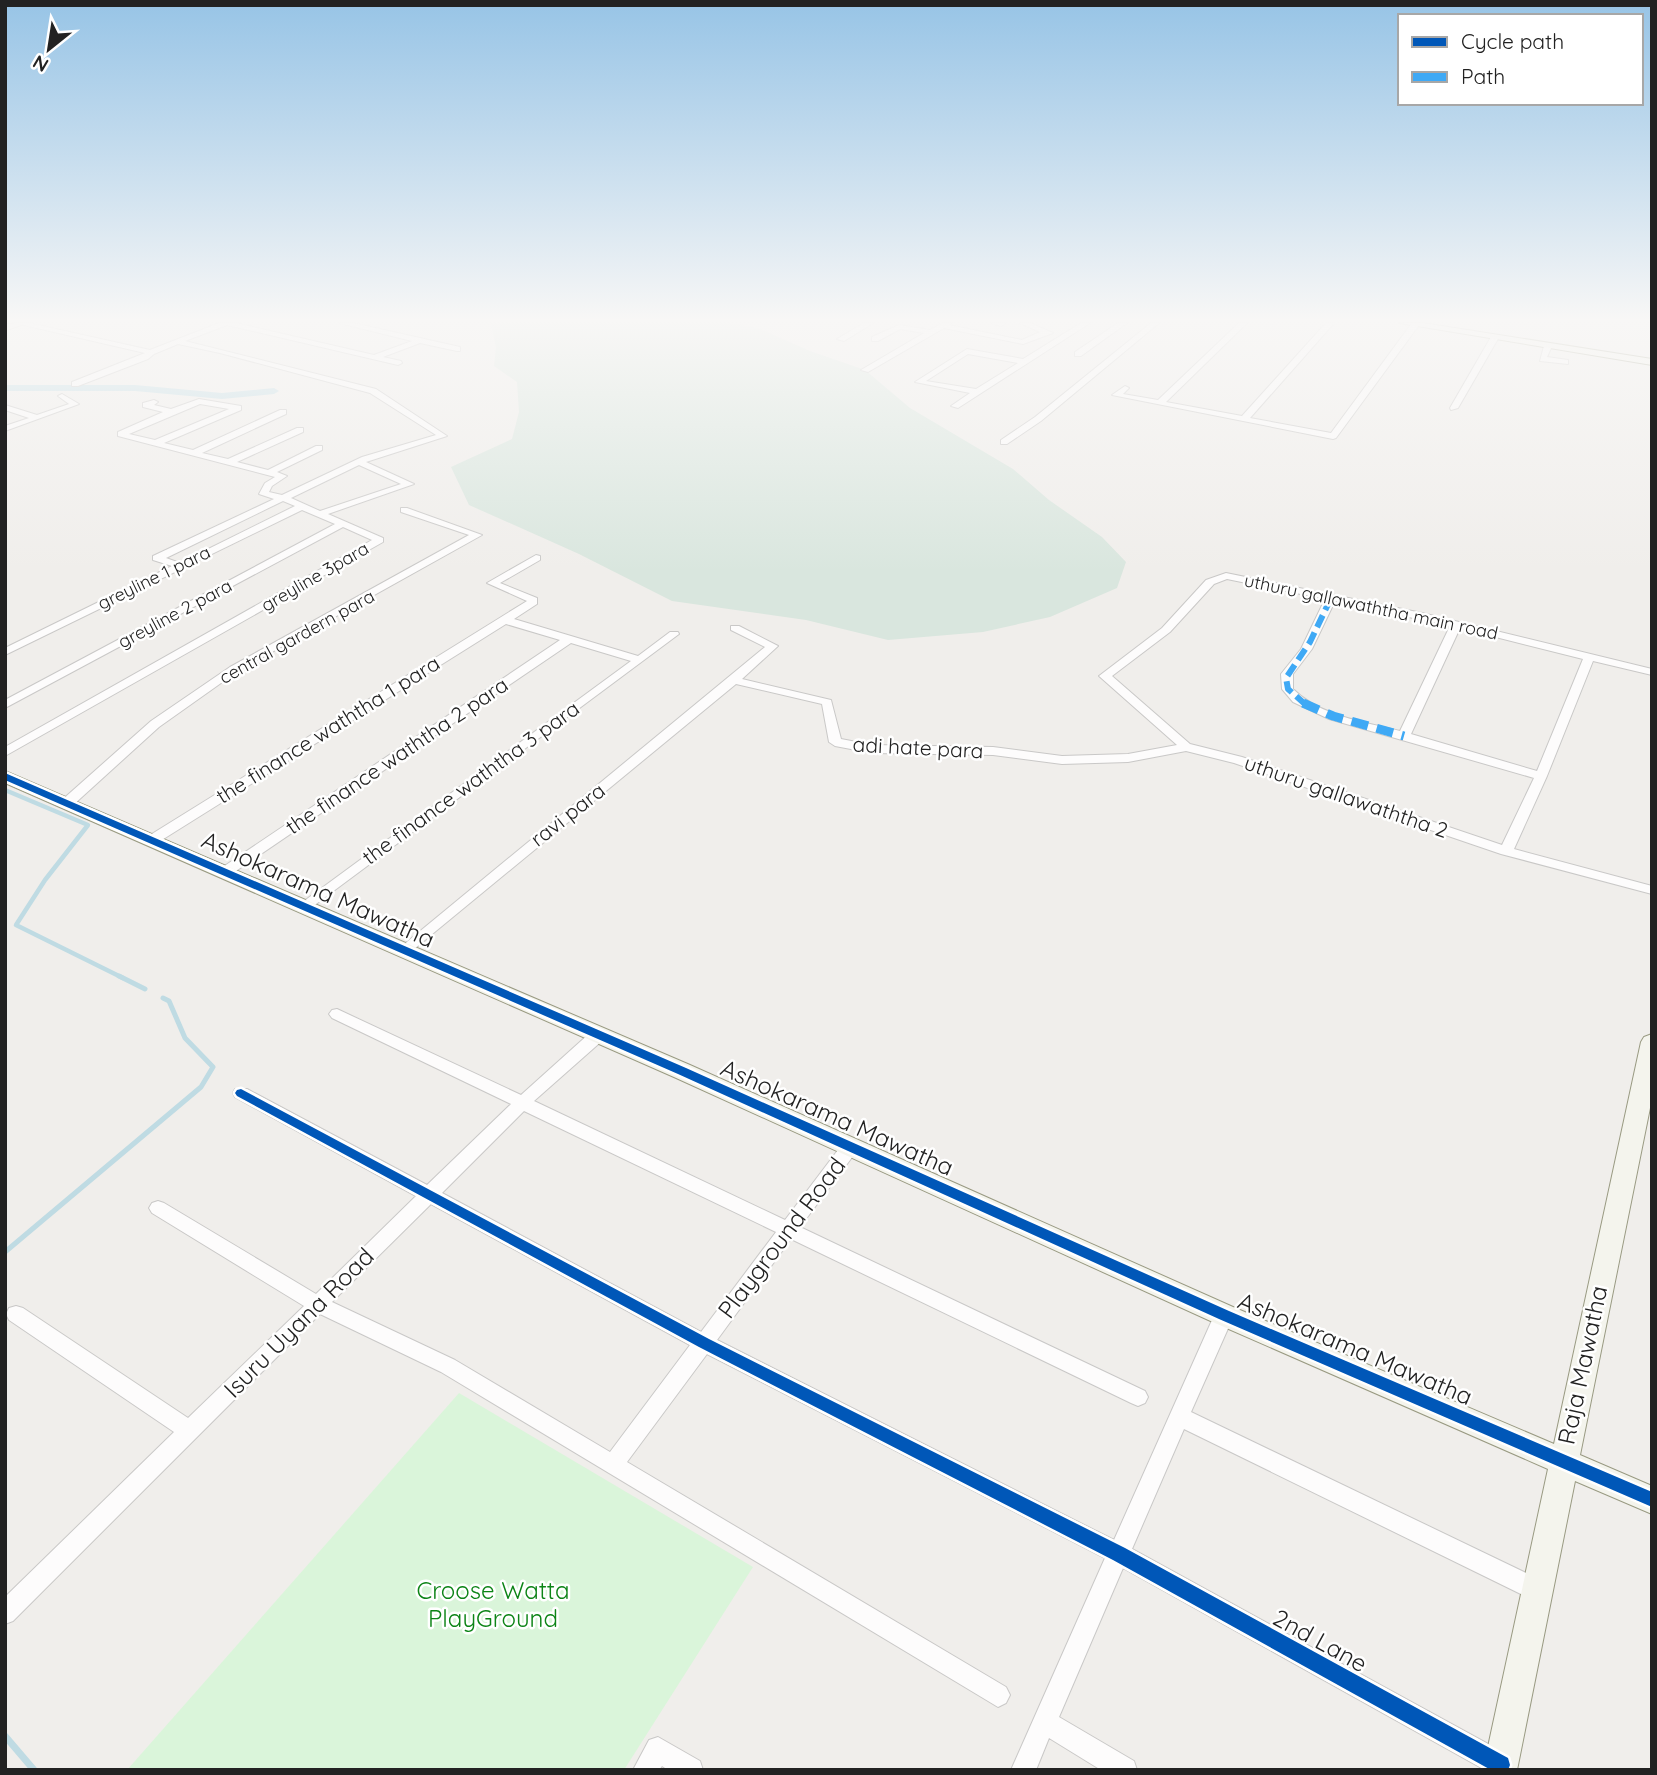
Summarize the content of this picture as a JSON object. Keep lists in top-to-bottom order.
{
  "streets": {
    "street": [
      "greyline 3para",
      "greyline 1 para",
      "uthuru gallawaththa main road",
      "greyline 2 para",
      "central gardern para",
      "the finance waththa 1 para",
      "adi hate para",
      "the finance waththa 2 para",
      "the finance waththa 3 para",
      "uthuru gallawaththa 2",
      "ravi para",
      "Ashokarama Mawatha",
      "Playground Road",
      "Isuru Uyana Road",
      "Raja Mawatha",
      "2nd Lane"
    ]
  },
  "crossings": [
    ["greyline 3para", "greyline 1 para"],
    ["greyline 3para", "greyline 2 para"],
    ["uthuru gallawaththa main road", "adi hate para"],
    ["uthuru gallawaththa main road", "uthuru gallawaththa 2"],
    ["central gardern para", "Ashokarama Mawatha"],
    ["the finance waththa 1 para", "Ashokarama Mawatha"],
    ["adi hate para", "uthuru gallawaththa 2"],
    ["adi hate para", "ravi para"],
    ["the finance waththa 2 para", "Ashokarama Mawatha"],
    ["the finance waththa 3 para", "Ashokarama Mawatha"],
    ["ravi para", "Ashokarama Mawatha"],
    ["Ashokarama Mawatha", "Playground Road"],
    ["Ashokarama Mawatha", "Isuru Uyana Road"],
    ["Ashokarama Mawatha", "Raja Mawatha"],
    ["Playground Road", "2nd Lane"],
    ["Isuru Uyana Road", "2nd Lane"],
    ["Raja Mawatha", "2nd Lane"]
  ],
  "parks": ["Croose Watta PlayGround"],
  "legend": ["Cycle path", "Path"],
  "north": "bottom left"
}
